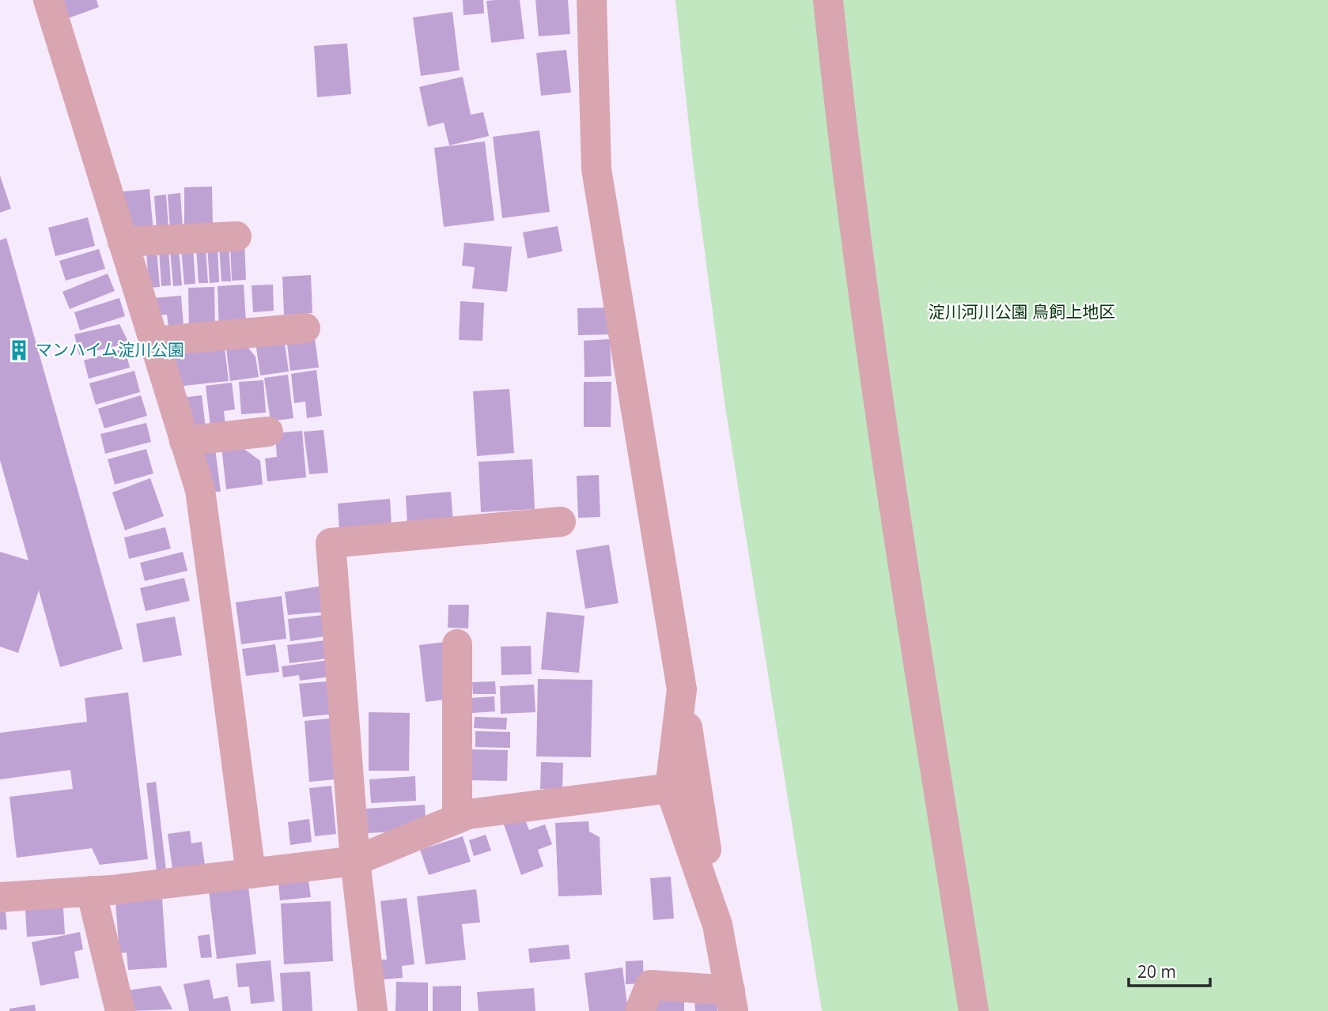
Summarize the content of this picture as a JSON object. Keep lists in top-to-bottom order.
{
  "parks": ["淀川河川公園 鳥飼上地区"],
  "places": {
    "building": ["マンハイム淀川公園"]
  },
  "scale_bar": "20 m"
}
